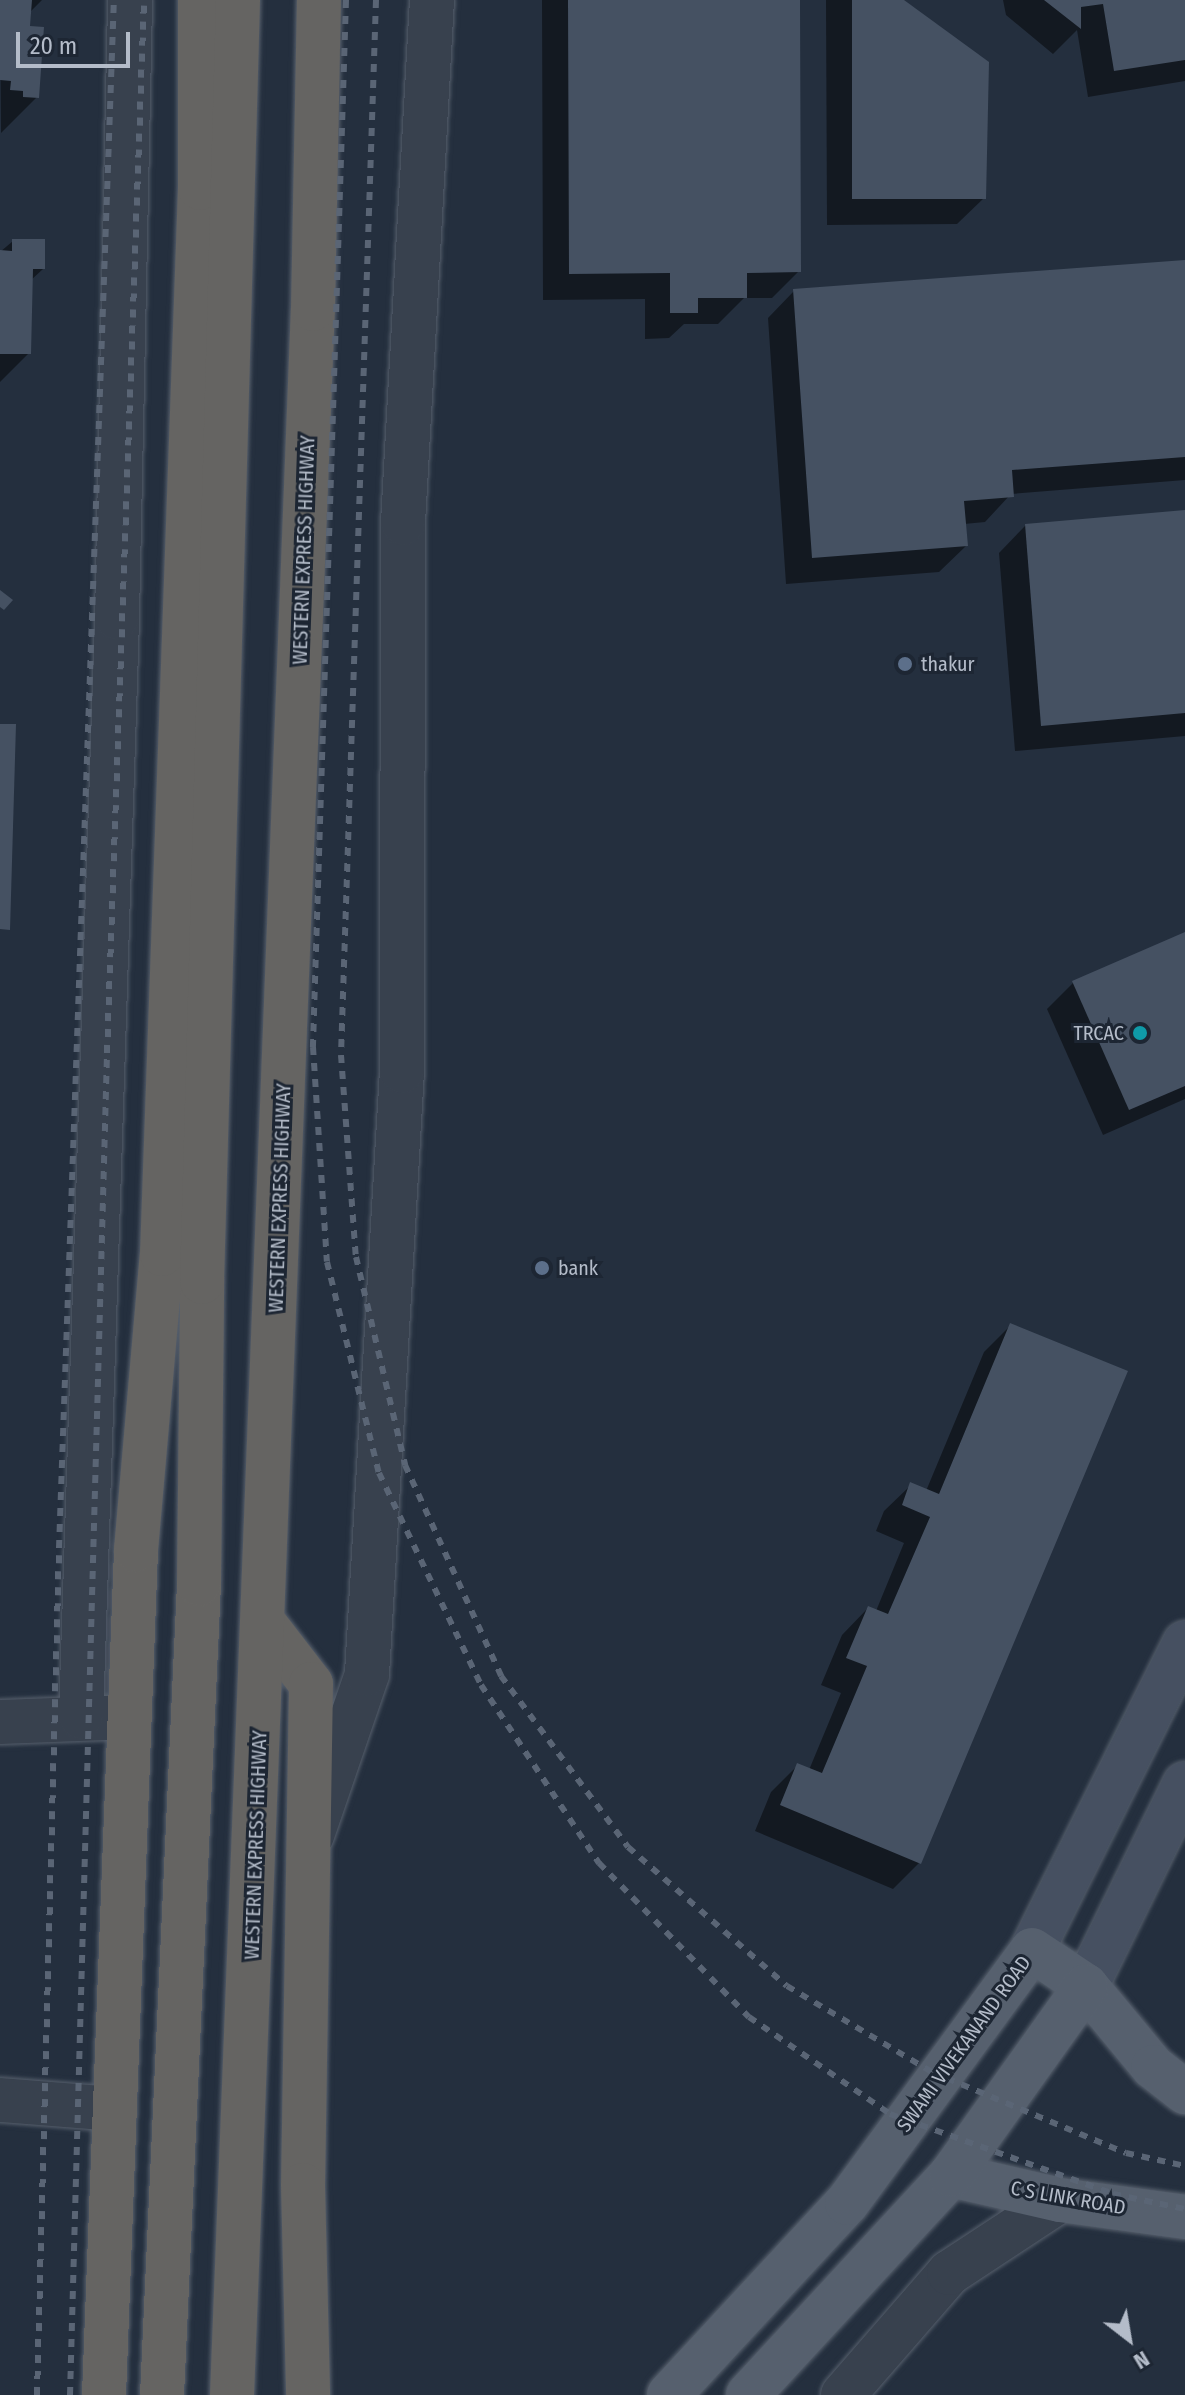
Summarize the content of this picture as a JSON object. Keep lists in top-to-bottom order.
{
  "streets": {
    "highway": ["WESTERN EXPRESS HIGHWAY"],
    "main road": ["SWAMI VIVEKANAND ROAD", "C S LINK ROAD"]
  },
  "places": ["thakur", "TRCAC", "bank"],
  "scale_bar": "20 m",
  "north": "bottom right"
}
